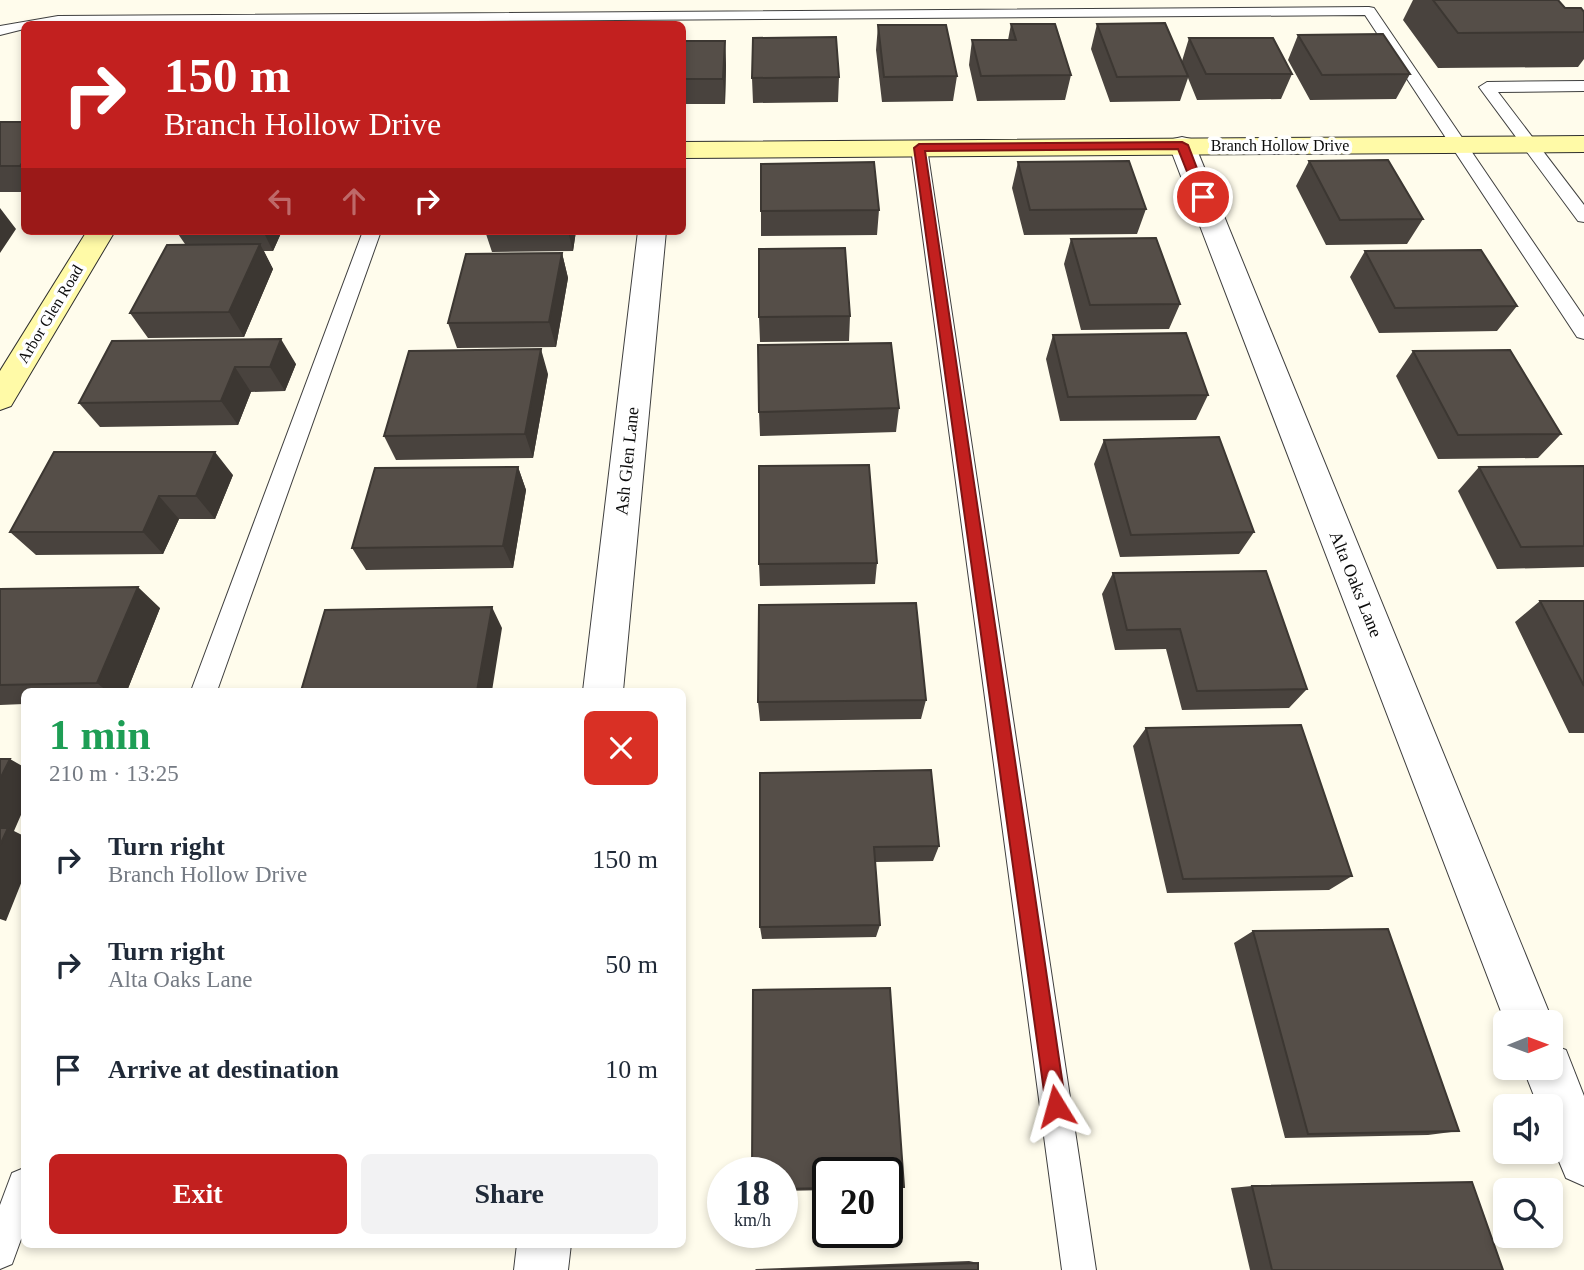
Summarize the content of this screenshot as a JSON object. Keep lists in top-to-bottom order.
{
  "streets": {
    "street": [
      "Branch Hollow Drive",
      "Arbor Glen Road",
      "Ash Glen Lane",
      "Alta Oaks Lane"
    ]
  },
  "crossings": [
    ["Branch Hollow Drive", "Alta Oaks Lane"]
  ],
  "north": "right",
  "page": {
    "turn": ["150 m", "Branch Hollow Drive"],
    "heading": ["1 min", "210 m · 13:25"],
    "list": [
      {
        "name": "Turn right",
        "note": "Branch Hollow Drive",
        "value": "150 m"
      },
      {
        "name": "Turn right",
        "note": "Alta Oaks Lane",
        "value": "50 m"
      },
      {
        "name": "Arrive at destination",
        "value": "10 m"
      }
    ],
    "buttons": ["Exit", "Share"],
    "speed": "18 km/h",
    "limit": "20"
  }
}
